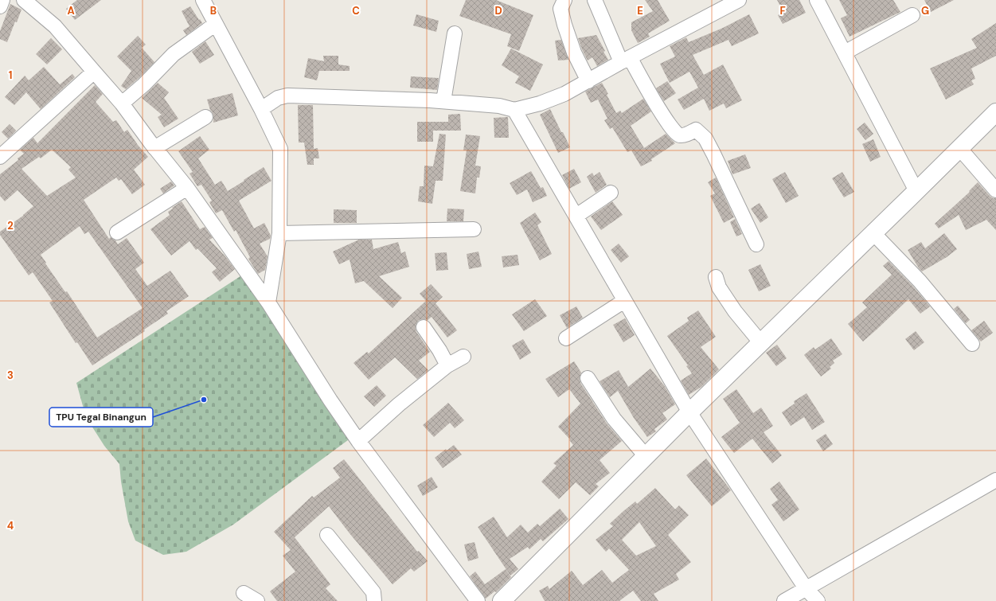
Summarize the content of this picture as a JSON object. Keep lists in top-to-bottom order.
{
  "places": ["TPU Tegal Binangun"],
  "grid": {
    "columns": [
      "A",
      "B",
      "C",
      "D",
      "E",
      "F",
      "G"
    ],
    "rows": [
      "1",
      "2",
      "3",
      "4"
    ]
  }
}
